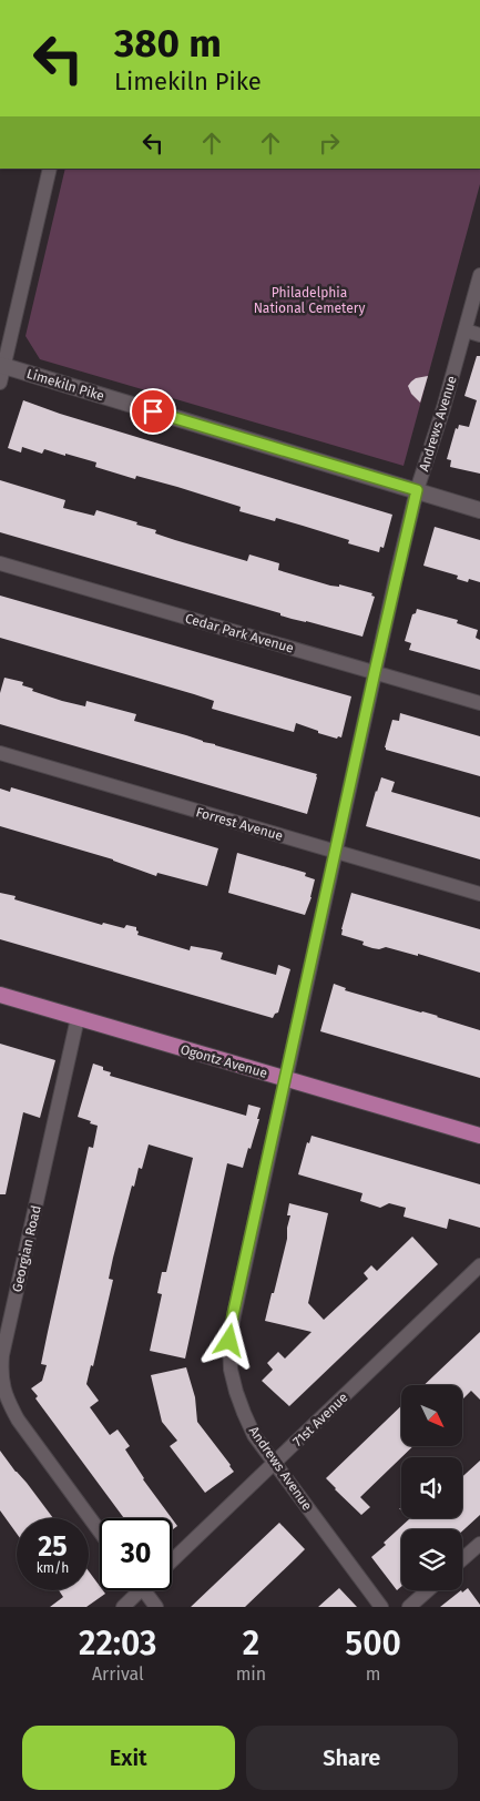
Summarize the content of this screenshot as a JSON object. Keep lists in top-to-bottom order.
{
  "streets": {
    "main road": ["Ogontz Avenue"],
    "street": [
      "Limekiln Pike",
      "Andrews Avenue",
      "Cedar Park Avenue",
      "Forrest Avenue",
      "Georgian Road",
      "71st Avenue"
    ]
  },
  "crossings": [
    ["Limekiln Pike", "Andrews Avenue"],
    ["Andrews Avenue", "Cedar Park Avenue"],
    ["Andrews Avenue", "Forrest Avenue"],
    ["Andrews Avenue", "Ogontz Avenue"],
    ["Andrews Avenue", "71st Avenue"],
    ["Ogontz Avenue", "Georgian Road"]
  ],
  "parks": ["Philadelphia National Cemetery"],
  "north": "bottom right",
  "page": {
    "turn": ["380 m", "Limekiln Pike"],
    "speed": "25 km/h",
    "limit": "30",
    "eta": [
      "22:03",
      "Arrival",
      "2",
      "min",
      "500",
      "m"
    ],
    "buttons": ["Exit", "Share"]
  }
}
